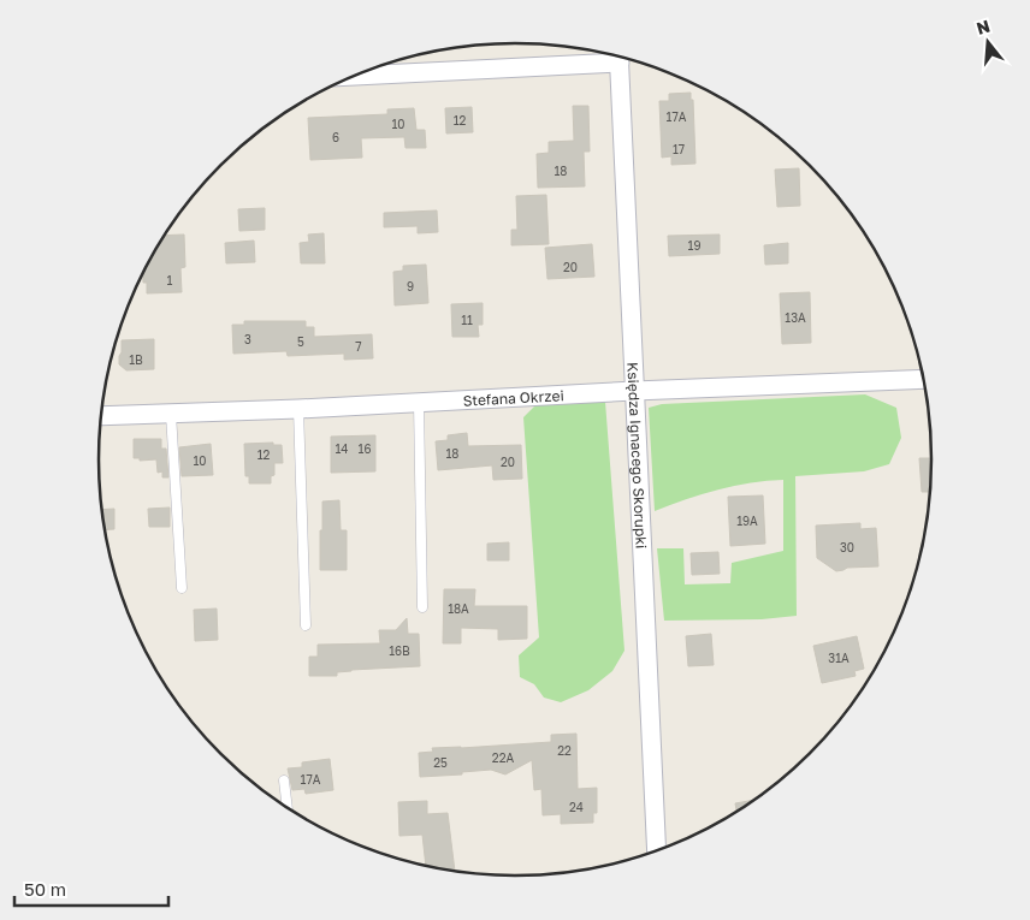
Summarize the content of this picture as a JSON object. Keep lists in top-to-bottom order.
{
  "streets": {
    "street": ["Stefana Okrzei", "Księdza Ignacego Skorupki"]
  },
  "crossings": [
    ["Stefana Okrzei", "Księdza Ignacego Skorupki"]
  ],
  "house_numbers": [
    "17A",
    "12",
    "10",
    "6",
    "17",
    "18",
    "19",
    "20",
    "1",
    "9",
    "13A",
    "11",
    "3",
    "5",
    "7",
    "1B",
    "14",
    "16",
    "18",
    "12",
    "10",
    "20",
    "19A",
    "30",
    "18A",
    "16B",
    "31A",
    "22",
    "22A",
    "25",
    "17A",
    "24"
  ],
  "scale_bar": "50 m",
  "north": "top"
}
